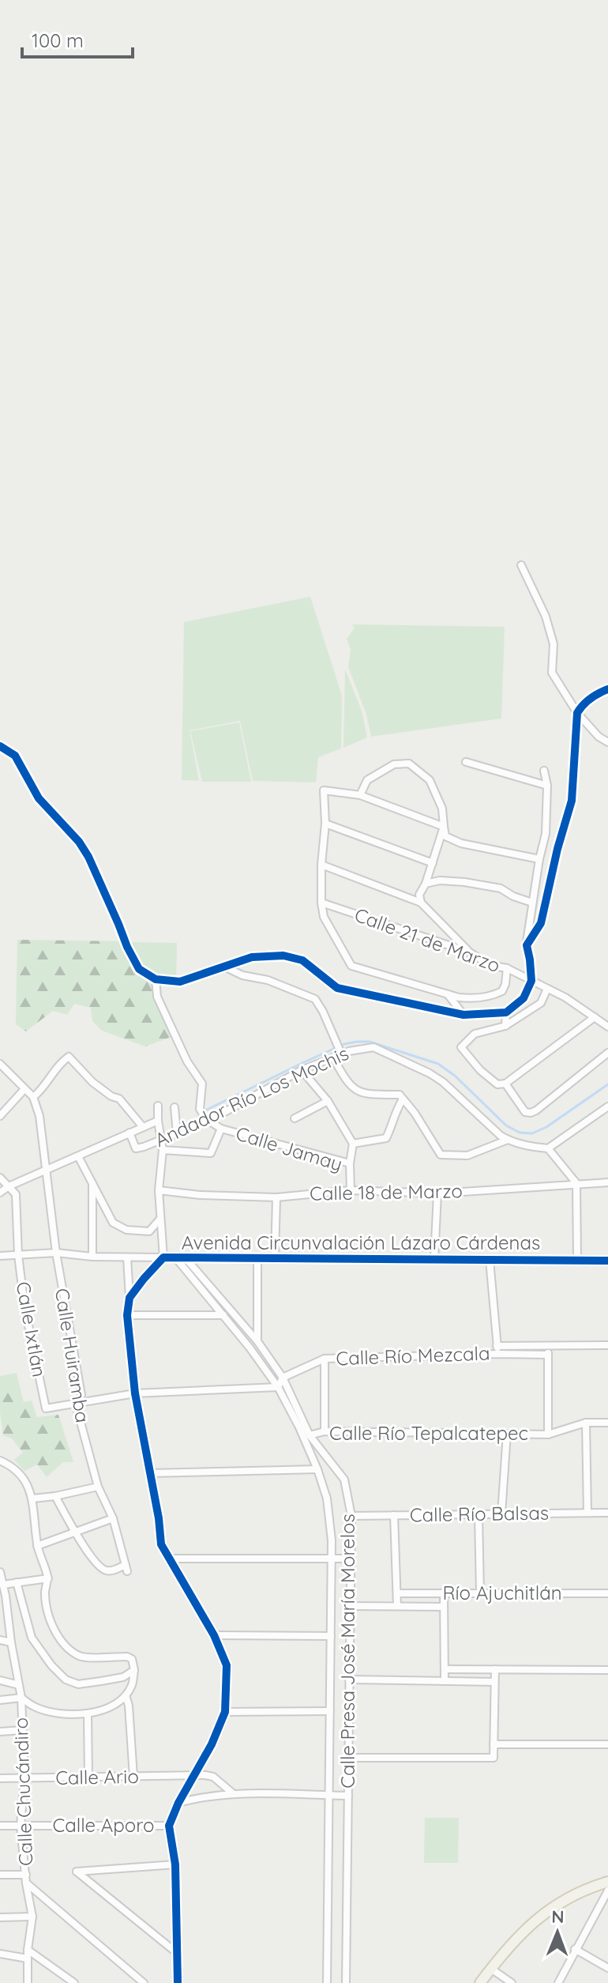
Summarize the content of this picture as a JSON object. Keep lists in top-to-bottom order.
{
  "streets": {
    "street": [
      "Calle 21 de Marzo",
      "Andador Río Los Mochis",
      "Calle Jamay",
      "Calle 18 de Marzo",
      "Avenida Circunvalación Lázaro Cárdenas",
      "Calle Ixtlán",
      "Calle Huiramba",
      "Calle Río Mezcala",
      "Calle Río Tepalcatepec",
      "Calle Río Balsas",
      "Río Ajuchitlán",
      "Calle Presa José María Morelos",
      "Calle Ario",
      "Calle Chucándiro",
      "Calle Aporo"
    ]
  },
  "crossings": [
    ["Andador Río Los Mochis", "Calle Jamay"],
    ["Calle Jamay", "Calle 18 de Marzo"],
    ["Avenida Circunvalación Lázaro Cárdenas", "Calle Presa José María Morelos"],
    ["Calle Ixtlán", "Calle Huiramba"],
    ["Calle Río Mezcala", "Calle Presa José María Morelos"],
    ["Calle Río Tepalcatepec", "Calle Presa José María Morelos"],
    ["Calle Río Balsas", "Calle Presa José María Morelos"],
    ["Río Ajuchitlán", "Calle Presa José María Morelos"],
    ["Calle Ario", "Calle Chucándiro"],
    ["Calle Chucándiro", "Calle Aporo"]
  ],
  "scale_bar": "100 m",
  "north": "top"
}
